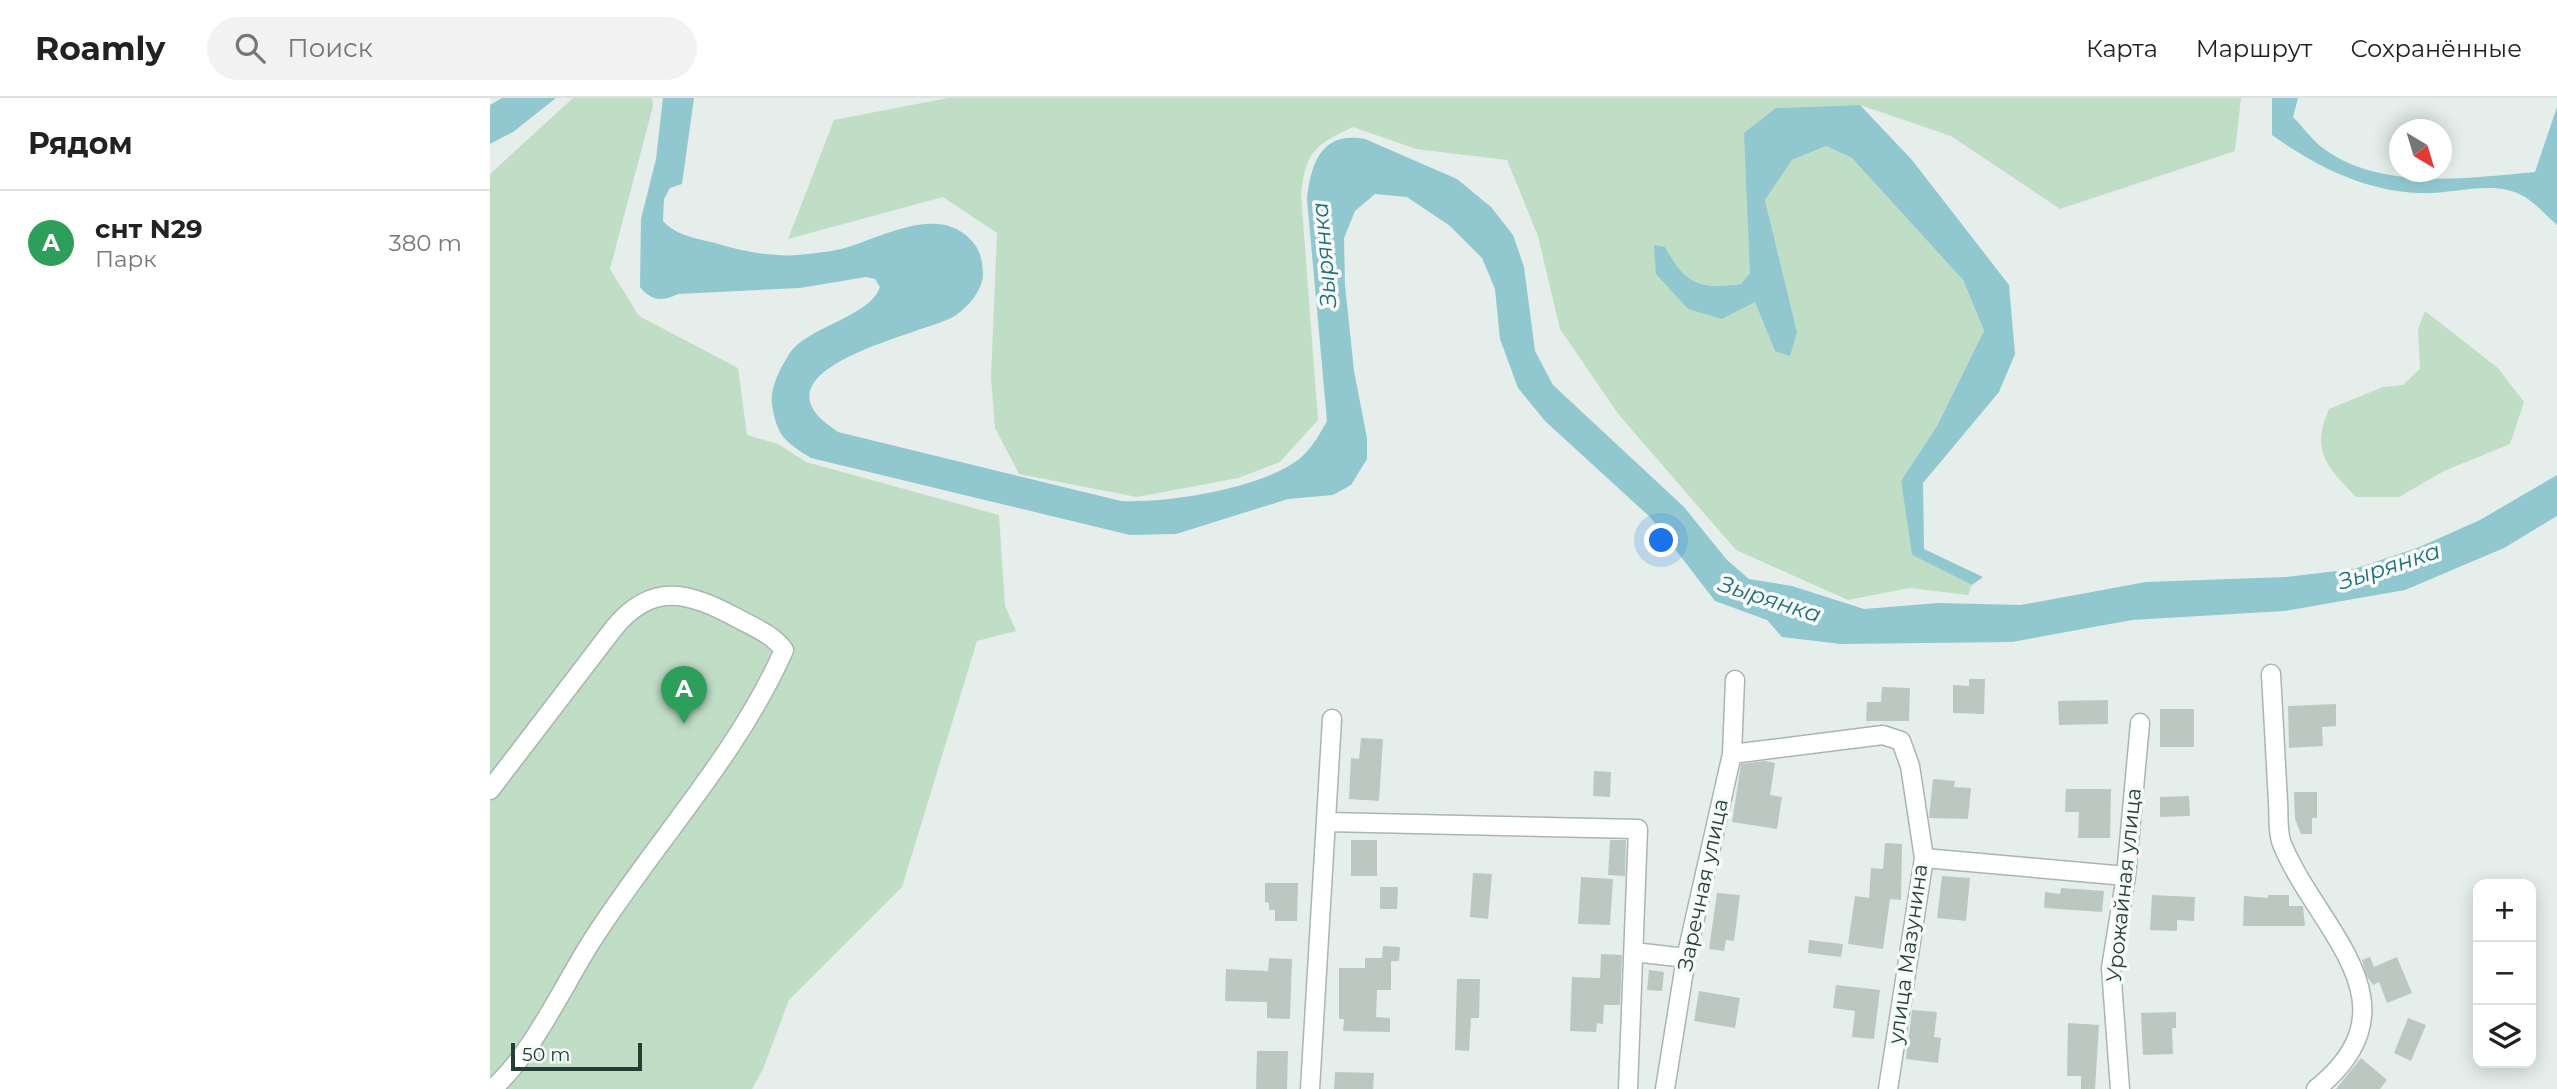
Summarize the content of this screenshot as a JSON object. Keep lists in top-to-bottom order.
{
  "streets": {
    "street": ["Заречная улица", "Урожайная улица", "улица Мазунина"]
  },
  "crossings": [
    ["Заречная улица", "улица Мазунина"]
  ],
  "water": ["Зырянка"],
  "scale_bar": "50 m",
  "north": "bottom right",
  "page": {
    "header": "Roamly",
    "search": "Поиск",
    "nav": ["Карта", "Маршрут", "Сохранённые"],
    "heading": "Рядом",
    "list": [
      {
        "mark": "A",
        "name": "снт N29",
        "note": "Парк",
        "value": "380 m"
      }
    ],
    "pins": "A",
    "map_buttons": ["+", "−"],
    "scale": "50 m"
  }
}
